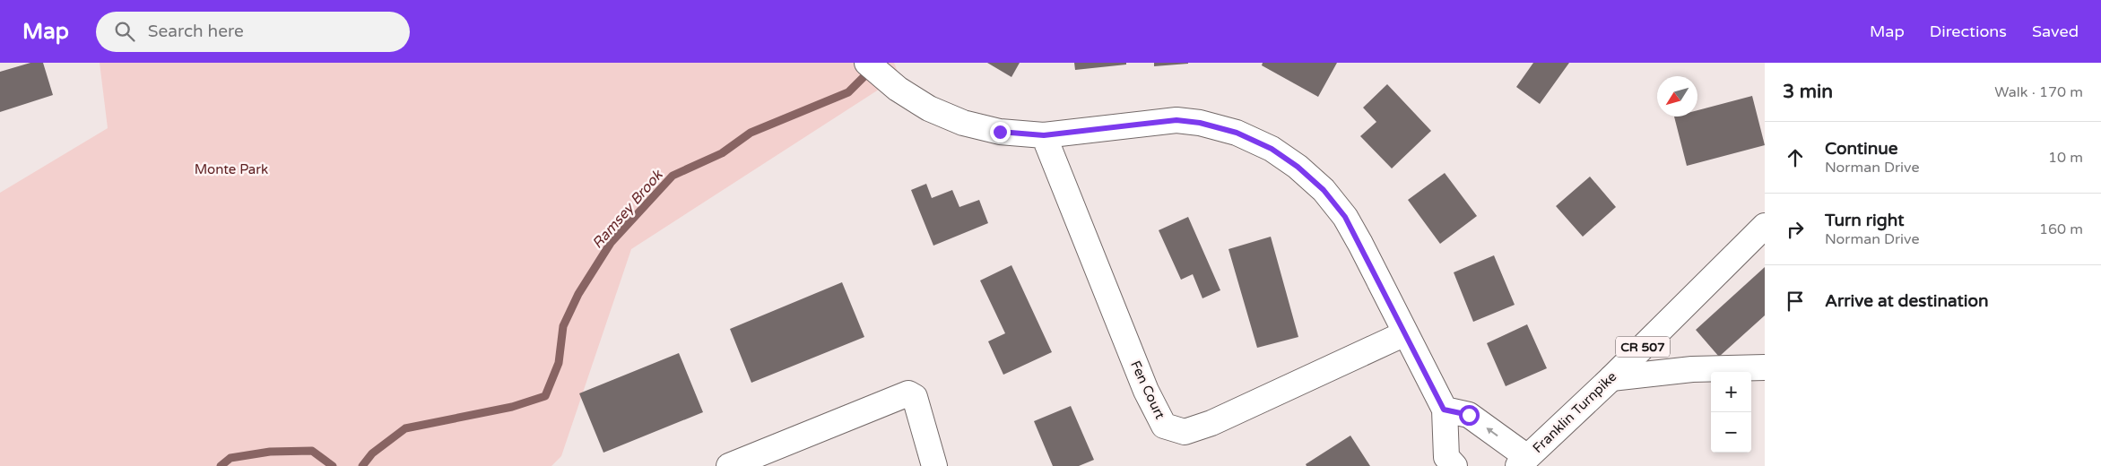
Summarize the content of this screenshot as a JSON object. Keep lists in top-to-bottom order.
{
  "streets": {
    "street": ["CR 507", "Fen Court", "Franklin Turnpike"]
  },
  "water": ["Ramsey Brook"],
  "parks": ["Monte Park"],
  "north": "bottom left",
  "page": {
    "header": "Map",
    "search": "Search here",
    "nav": ["Map", "Directions", "Saved"],
    "heading": ["3 min", "Walk · 170 m"],
    "list": [
      ["Continue", "Norman Drive", "10 m"],
      ["Turn right", "Norman Drive", "160 m"],
      "Arrive at destination"
    ],
    "map_buttons": ["+", "−"]
  }
}
